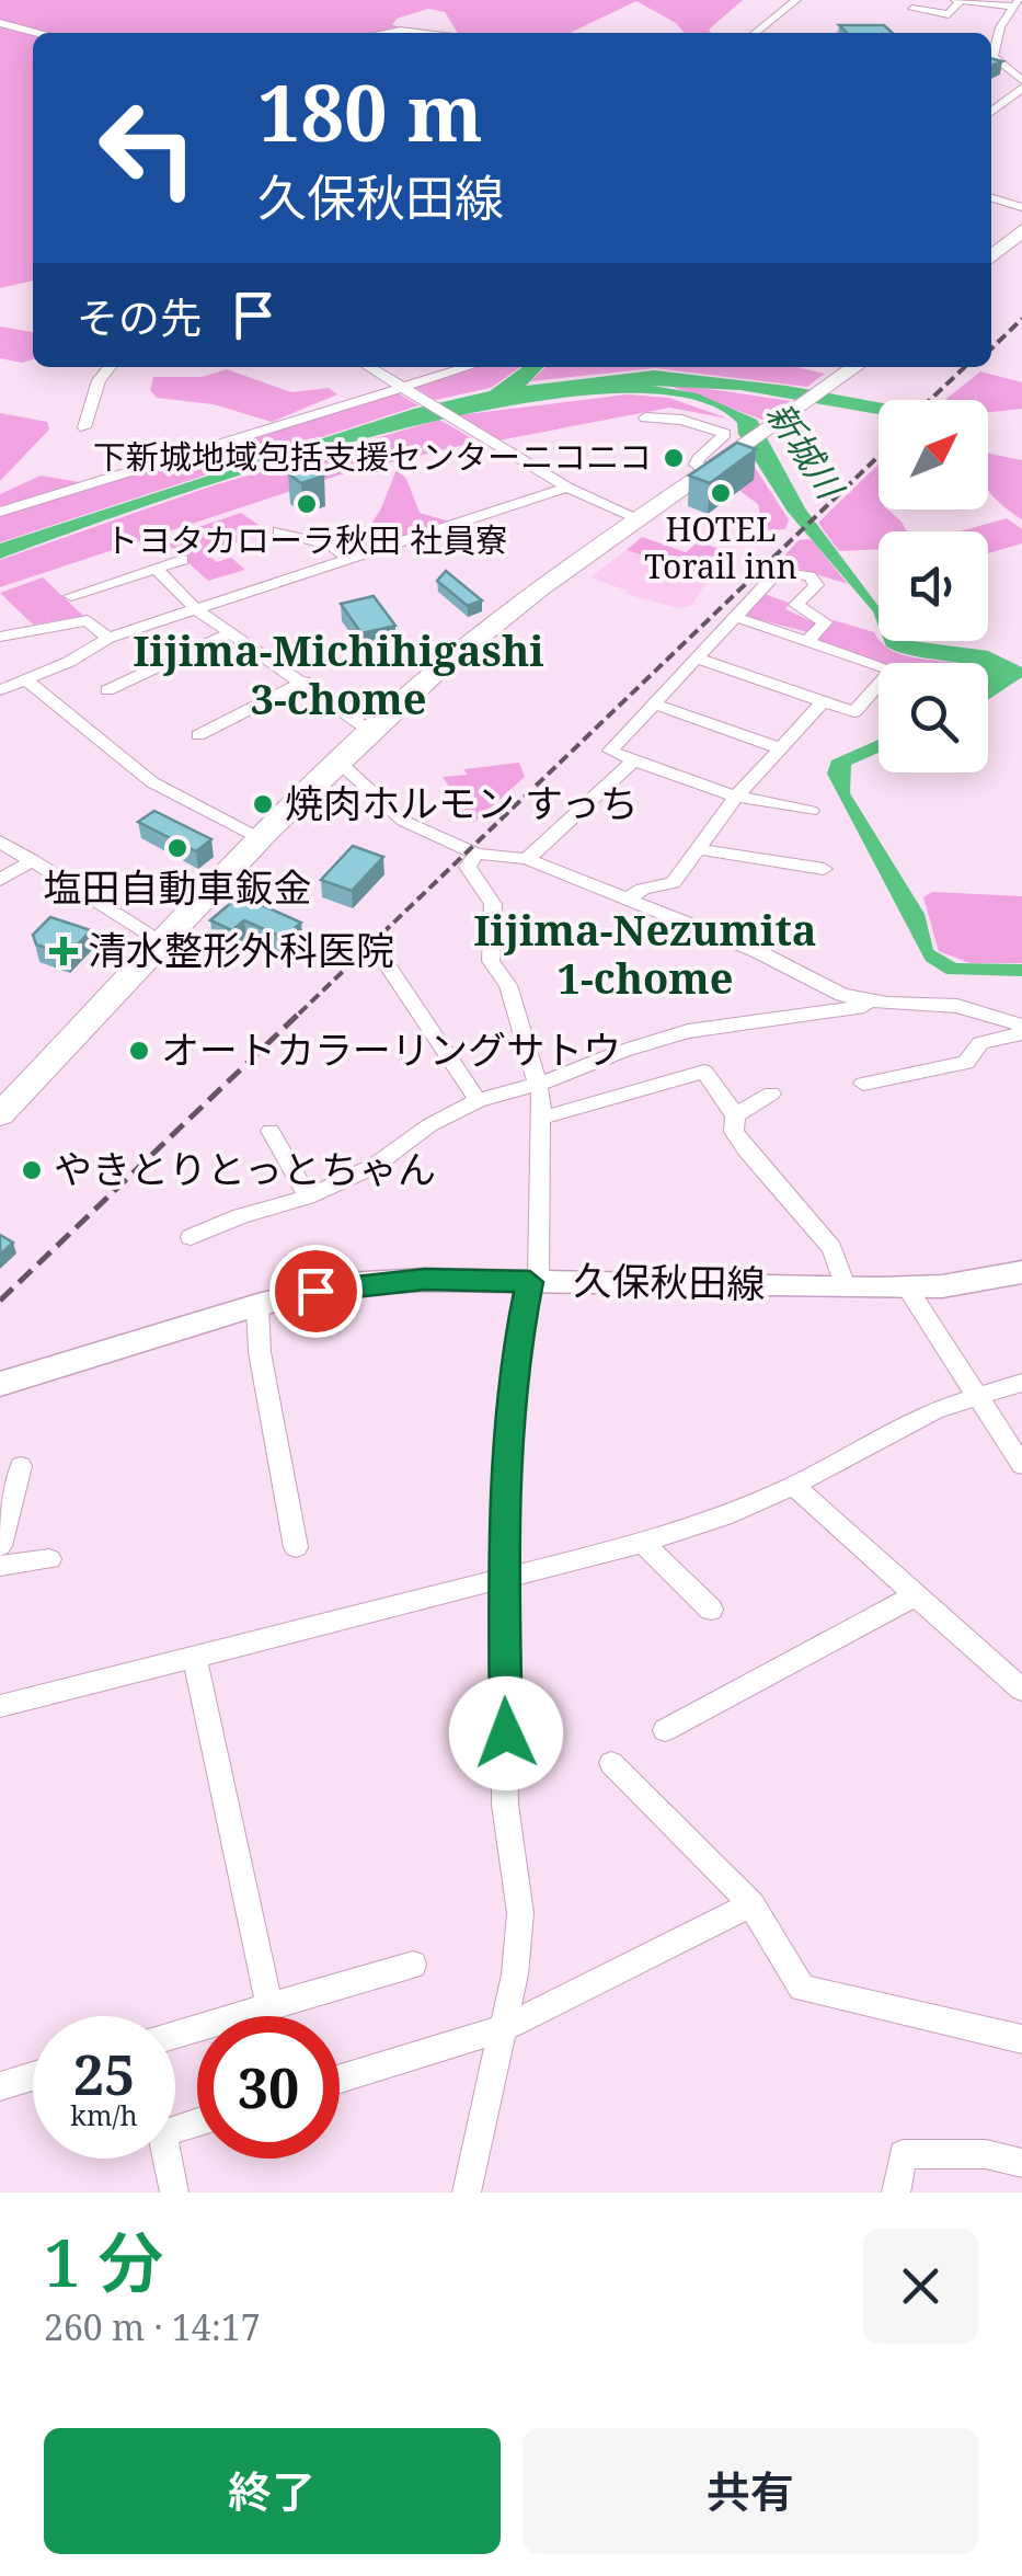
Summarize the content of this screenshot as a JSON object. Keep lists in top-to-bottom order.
{
  "streets": {
    "main road": ["久保秋田線"]
  },
  "districts": ["Iijima-Michihigashi 3-chome", "Iijima-Nezumita 1-chome"],
  "water": ["新城川"],
  "places": {
    "other": [
      "下新城地域包括支援センターニコニコ",
      "HOTEL Torail inn",
      "トヨタカローラ秋田 社員寮",
      "焼肉ホルモン すっち",
      "塩田自動車鈑金",
      "オートカラーリングサトウ",
      "やきとりとっとちゃん"
    ],
    "health": ["清水整形外科医院"]
  },
  "north": "top right",
  "page": {
    "turn": ["180 m", "久保秋田線"],
    "then": "その先",
    "speed": "25 km/h",
    "limit": "30",
    "heading": ["1 分", "260 m · 14:17"],
    "buttons": ["終了", "共有"]
  }
}
